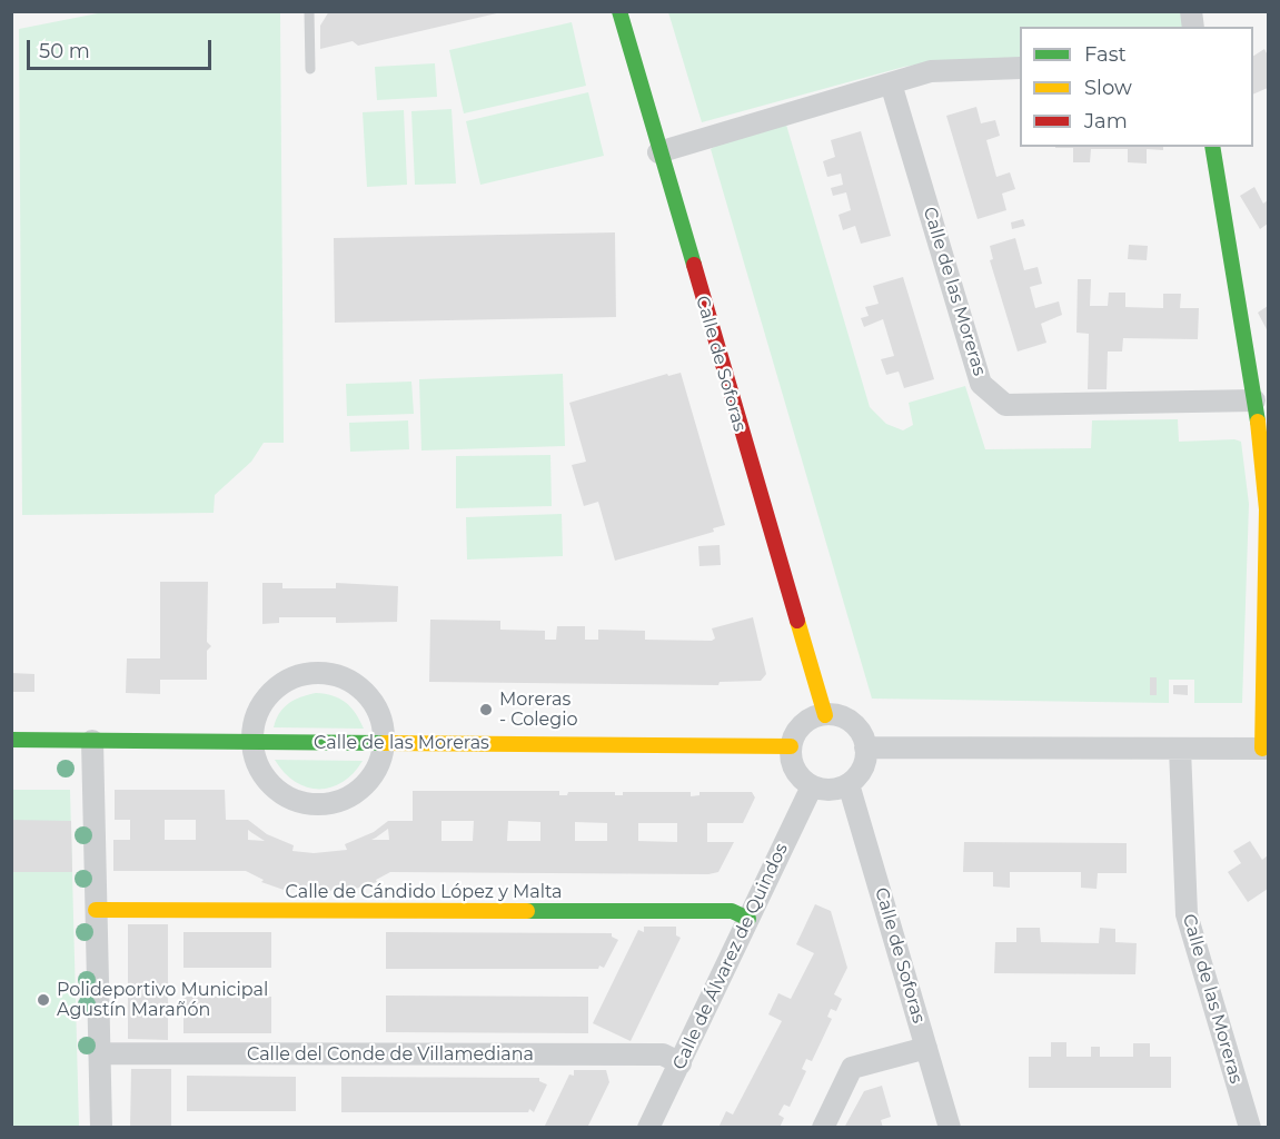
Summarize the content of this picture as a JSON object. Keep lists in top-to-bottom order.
{
  "streets": {
    "street": [
      "Calle de las Moreras",
      "Calle de Soforas",
      "Calle de Cándido López y Malta",
      "Calle de Álvarez de Quindos",
      "Calle del Conde de Villamediana"
    ]
  },
  "crossings": [
    ["Calle de las Moreras", "Calle de Soforas"],
    ["Calle de las Moreras", "Calle de Álvarez de Quindos"],
    ["Calle de Soforas", "Calle de Álvarez de Quindos"],
    ["Calle de Cándido López y Malta", "Calle de Álvarez de Quindos"],
    ["Calle de Álvarez de Quindos", "Calle del Conde de Villamediana"]
  ],
  "places": ["Moreras - Colegio", "Polideportivo Municipal Agustín Marañón"],
  "legend": ["Fast", "Slow", "Jam"],
  "scale_bar": "50 m"
}
